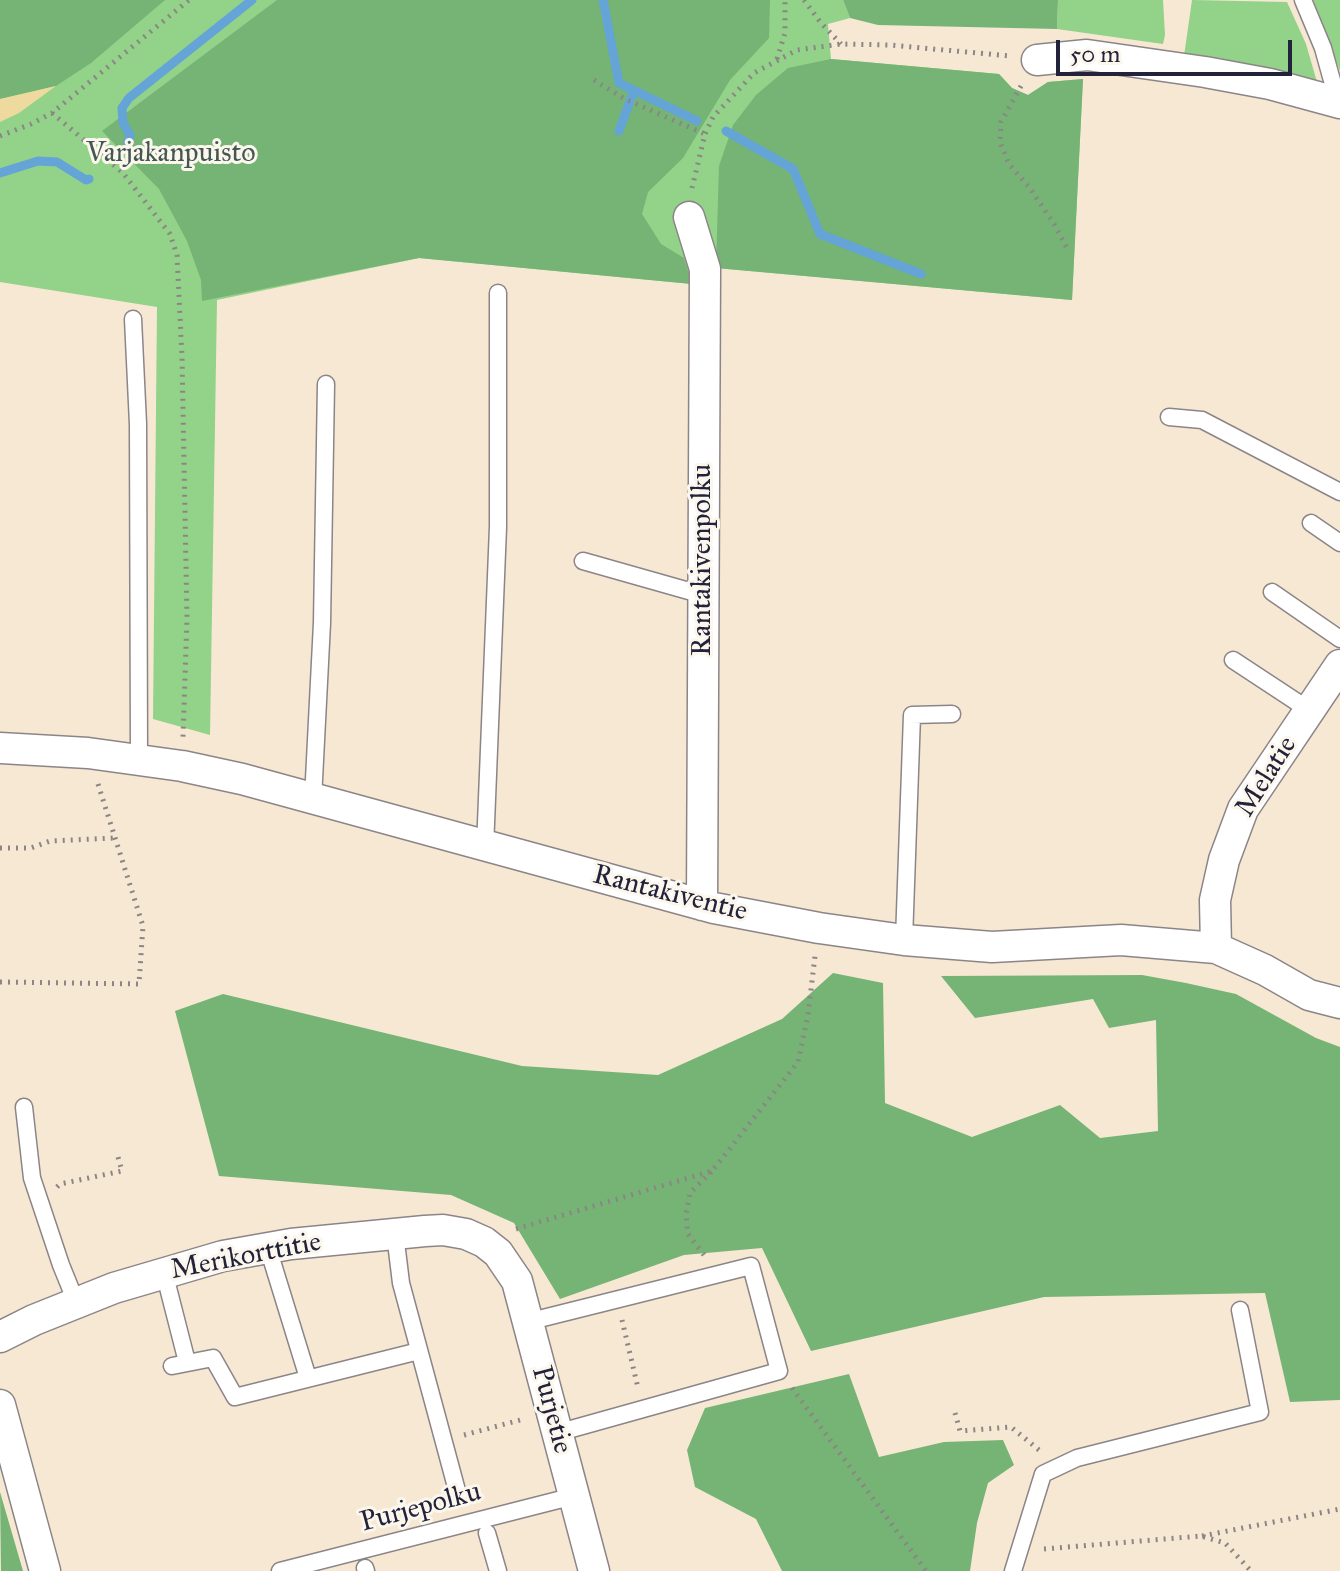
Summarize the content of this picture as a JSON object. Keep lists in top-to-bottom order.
{
  "streets": {
    "street": [
      "Rantakivenpolku",
      "Melatie",
      "Rantakiventie",
      "Merikorttitie",
      "Purjetie"
    ],
    "lane": ["Purjepolku"]
  },
  "crossings": [
    ["Rantakivenpolku", "Rantakiventie"],
    ["Melatie", "Rantakiventie"],
    ["Merikorttitie", "Purjetie"],
    ["Purjetie", "Purjepolku"]
  ],
  "parks": ["Varjakanpuisto"],
  "scale_bar": "50 m"
}
